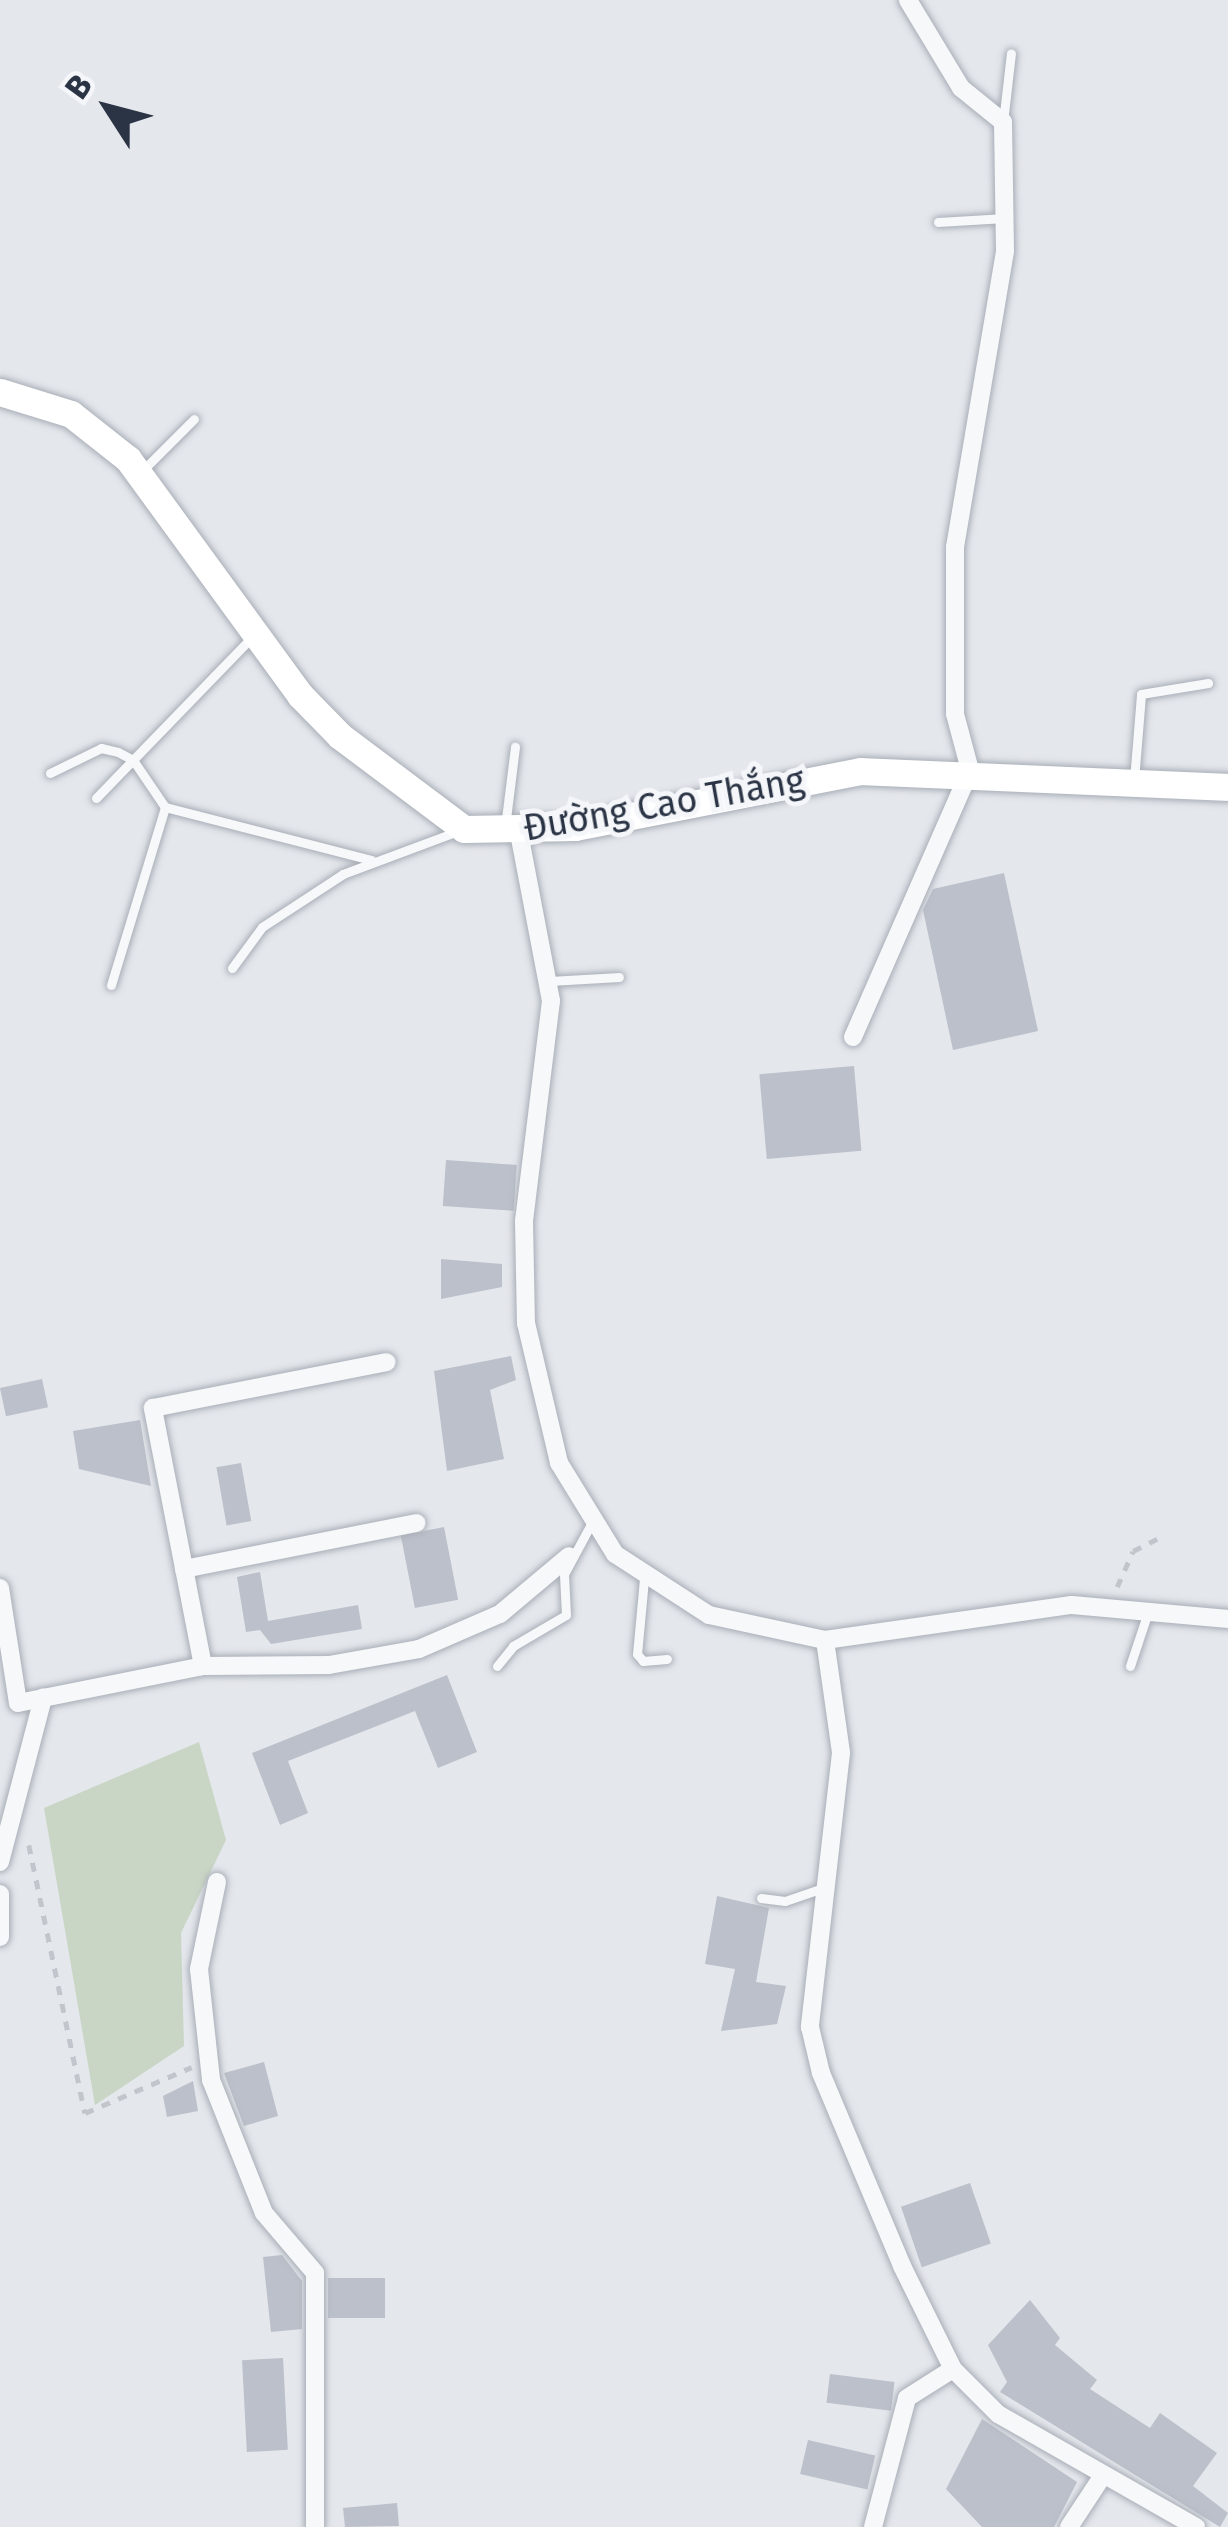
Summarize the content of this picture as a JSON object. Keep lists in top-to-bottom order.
{
  "streets": {
    "street": ["Đường Cao Thắng"]
  },
  "north": "top left"
}
